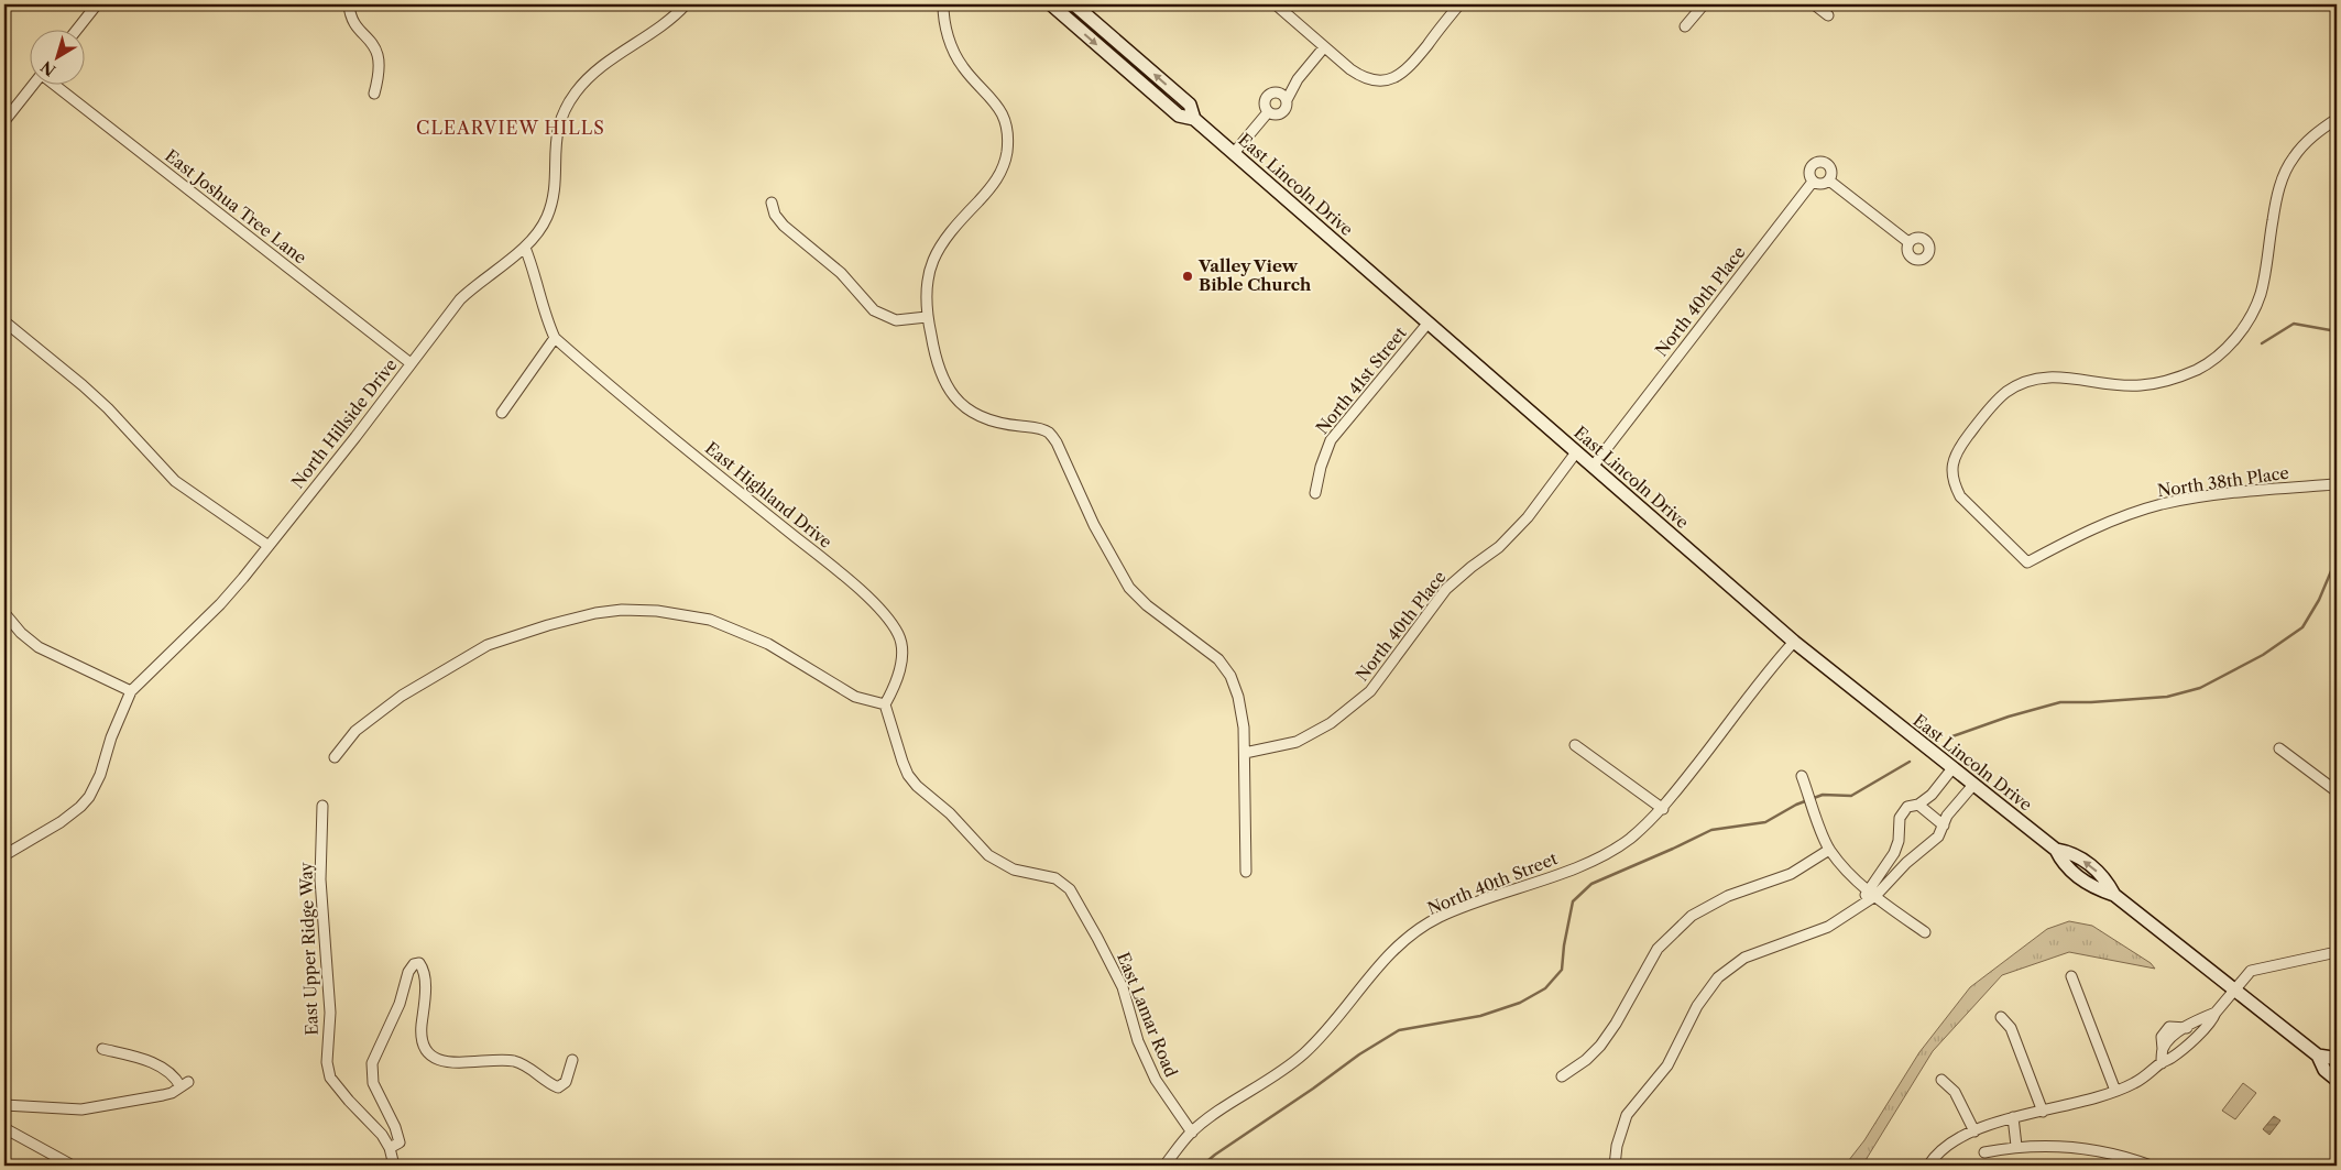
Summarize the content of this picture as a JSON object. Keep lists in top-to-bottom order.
{
  "streets": {
    "main road": ["East Lincoln Drive"],
    "street": [
      "East Joshua Tree Lane",
      "North 40th Place",
      "North 41st Street",
      "North Hillside Drive",
      "North 38th Place",
      "East Highland Drive",
      "North 40th Street",
      "East Upper Ridge Way",
      "East Lamar Road"
    ]
  },
  "crossings": [
    ["East Lincoln Drive", "North 40th Place"],
    ["East Lincoln Drive", "North 41st Street"],
    ["East Lincoln Drive", "North 40th Street"],
    ["East Joshua Tree Lane", "North Hillside Drive"],
    ["East Highland Drive", "East Lamar Road"],
    ["North 40th Street", "East Lamar Road"]
  ],
  "districts": ["CLEARVIEW HILLS"],
  "places": ["Valley View Bible Church"],
  "north": "bottom left"
}
